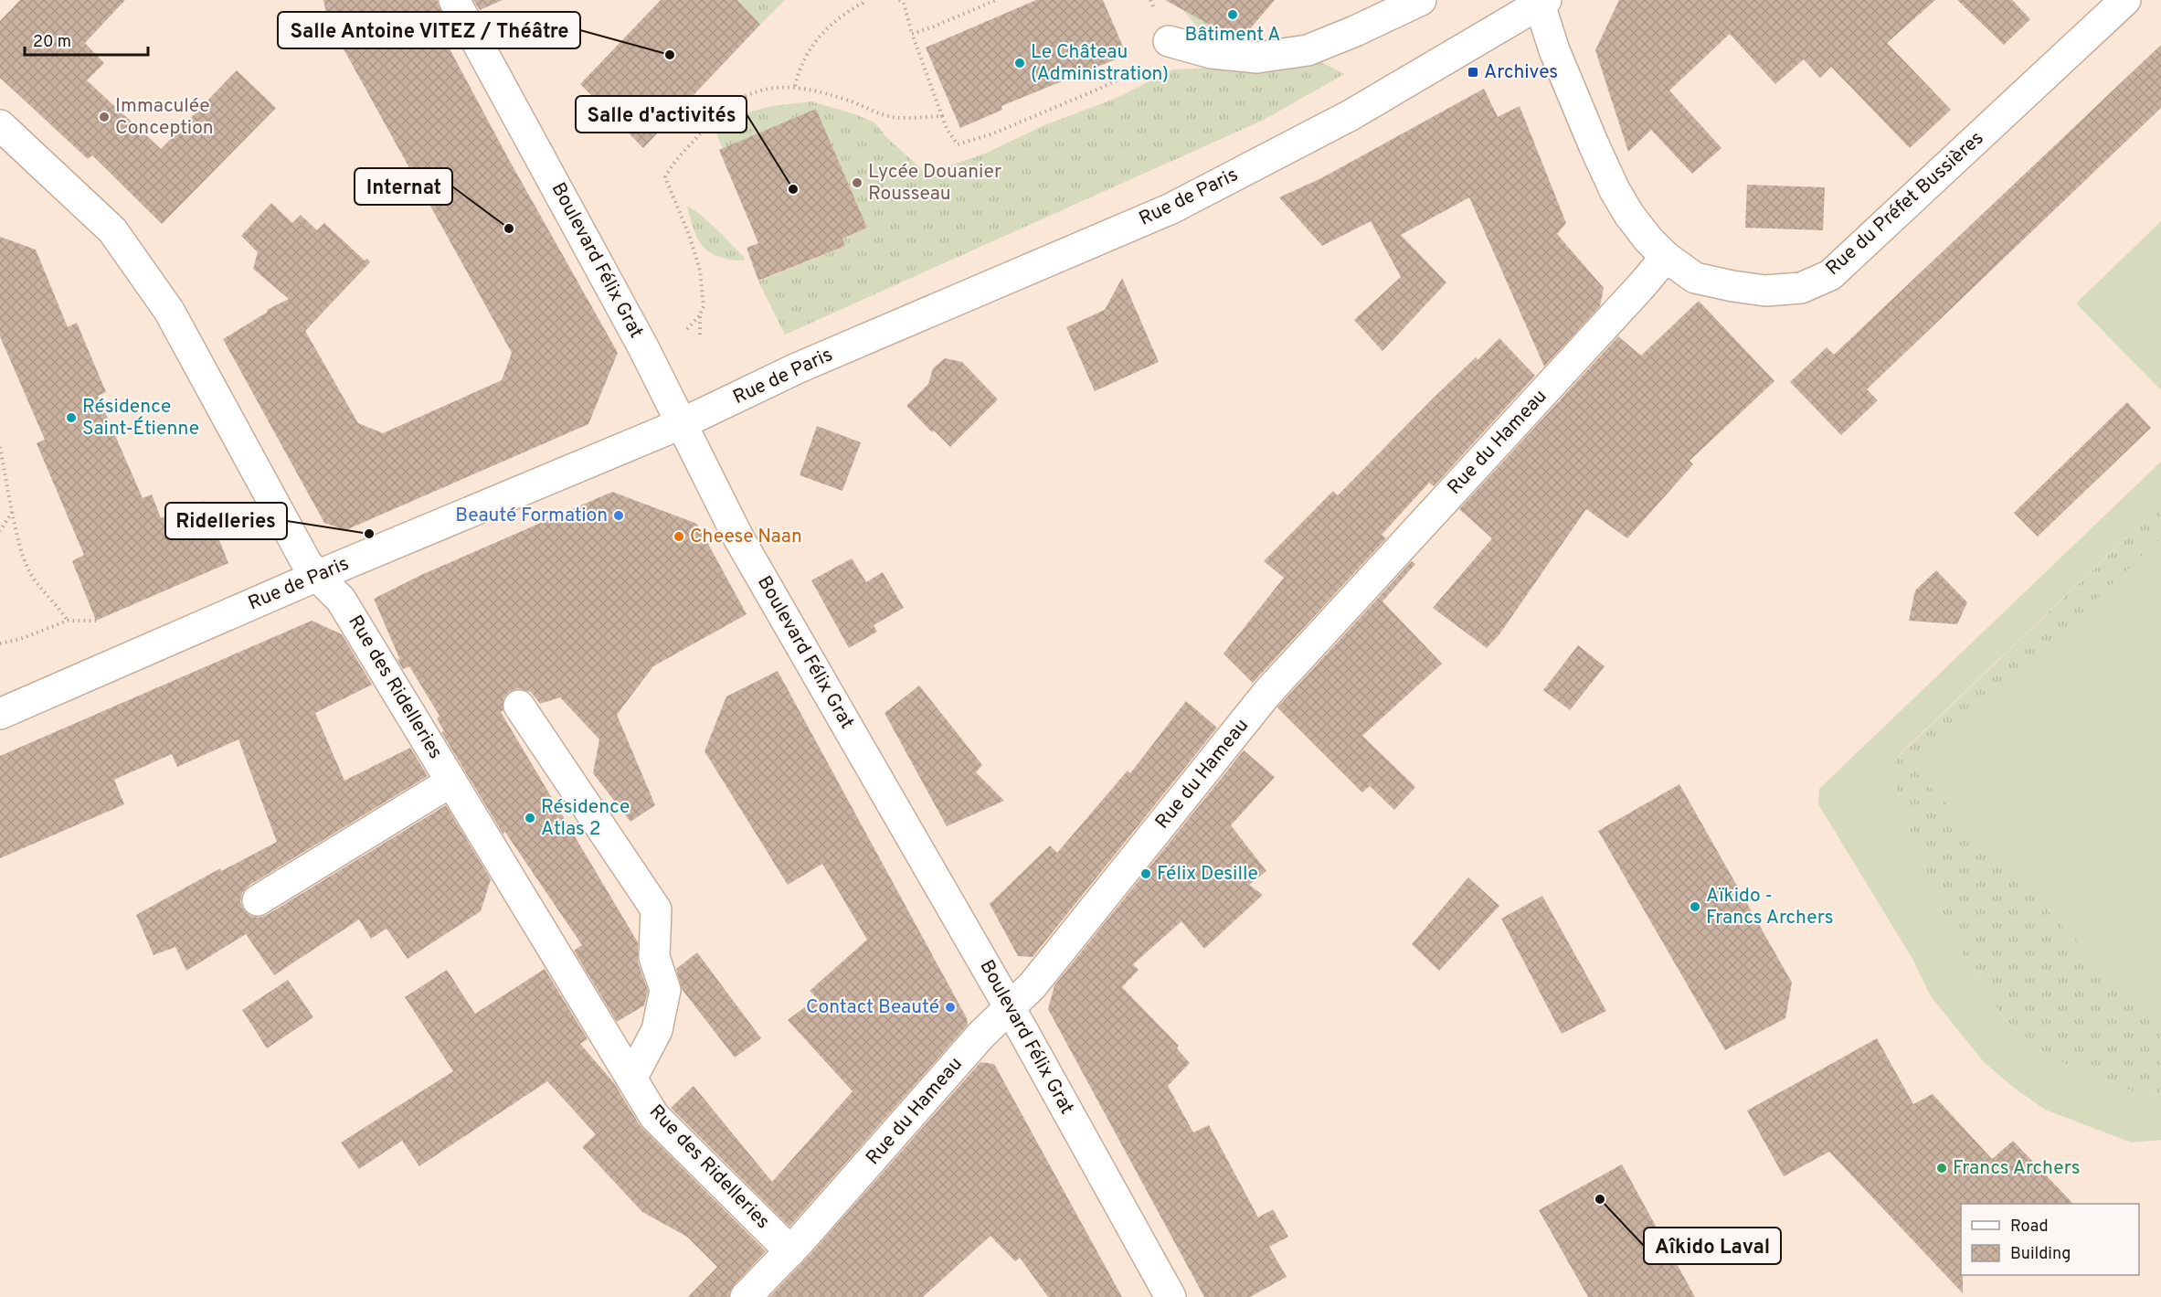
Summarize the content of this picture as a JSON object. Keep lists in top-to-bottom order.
{
  "streets": {
    "street": [
      "Rue de Paris",
      "Rue du Préfet Bussières",
      "Boulevard Félix Grat",
      "Rue du Hameau",
      "Rue des Ridelleries"
    ]
  },
  "crossings": [
    ["Rue de Paris", "Rue du Préfet Bussières"],
    ["Rue de Paris", "Boulevard Félix Grat"],
    ["Rue de Paris", "Rue des Ridelleries"],
    ["Rue du Préfet Bussières", "Rue du Hameau"],
    ["Boulevard Félix Grat", "Rue du Hameau"],
    ["Rue du Hameau", "Rue des Ridelleries"]
  ],
  "places": {
    "other": [
      "Bâtiment A",
      "Salle Antoine VITEZ / Théâtre",
      "Le Château (Administration)",
      "Immaculée Conception",
      "Lycée Douanier Rousseau",
      "Salle d'activités",
      "Internat",
      "Résidence Saint-Étienne",
      "Beauté Formation",
      "Ridelleries",
      "Cheese Naan",
      "Résidence Atlas 2",
      "Félix Desille",
      "Aïkido - Francs Archers",
      "Contact Beauté",
      "Francs Archers",
      "Aîkido Laval"
    ],
    "transit": ["Archives"]
  },
  "legend": ["Road", "Building"],
  "scale_bar": "20 m"
}
